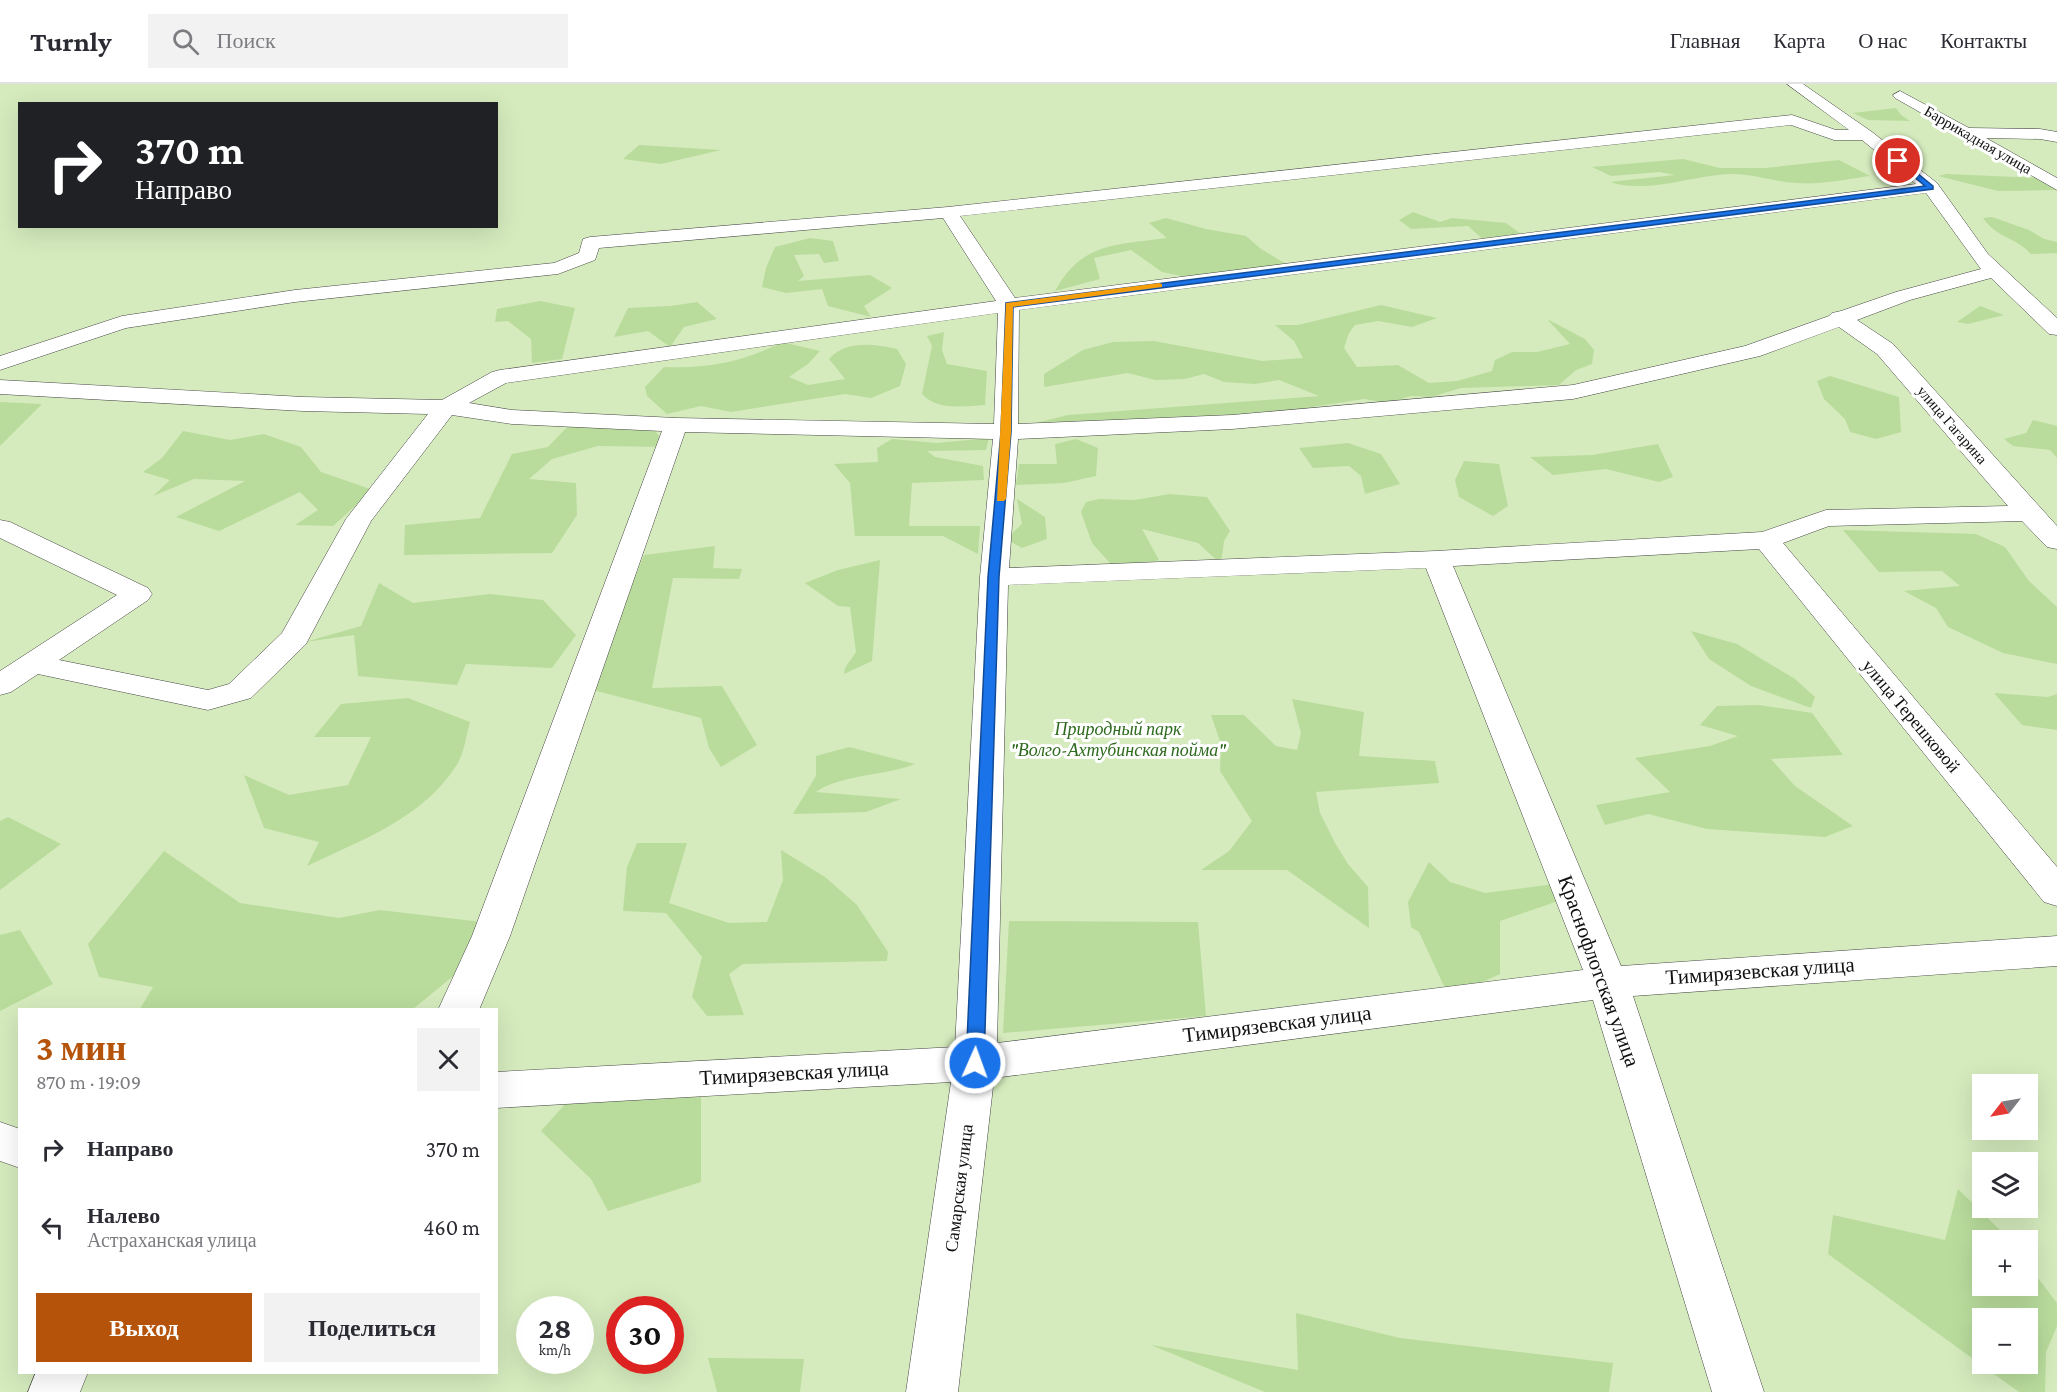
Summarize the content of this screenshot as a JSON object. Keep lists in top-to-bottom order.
{
  "streets": {
    "street": [
      "Баррикадная улица",
      "улица Гагарина",
      "улица Терешковой",
      "Краснофлотская улица",
      "Тимирязевская улица",
      "Самарская улица"
    ]
  },
  "crossings": [
    ["Краснофлотская улица", "Тимирязевская улица"],
    ["Тимирязевская улица", "Самарская улица"]
  ],
  "parks": ["Природный парк \"Волго-Ахтубинская пойма\""],
  "north": "bottom left",
  "page": {
    "header": "Turnly",
    "search": "Поиск",
    "nav": [
      "Главная",
      "Карта",
      "О нас",
      "Контакты"
    ],
    "turn": ["370 m", "Направо"],
    "heading": ["3 мин", "870 m · 19:09"],
    "map_buttons": ["+", "−"],
    "list": [
      {
        "name": "Направо",
        "value": "370 m"
      },
      {
        "name": "Налево",
        "note": "Астраханская улица",
        "value": "460 m"
      }
    ],
    "buttons": ["Выход", "Поделиться"],
    "speed": "28 km/h",
    "limit": "30"
  }
}
